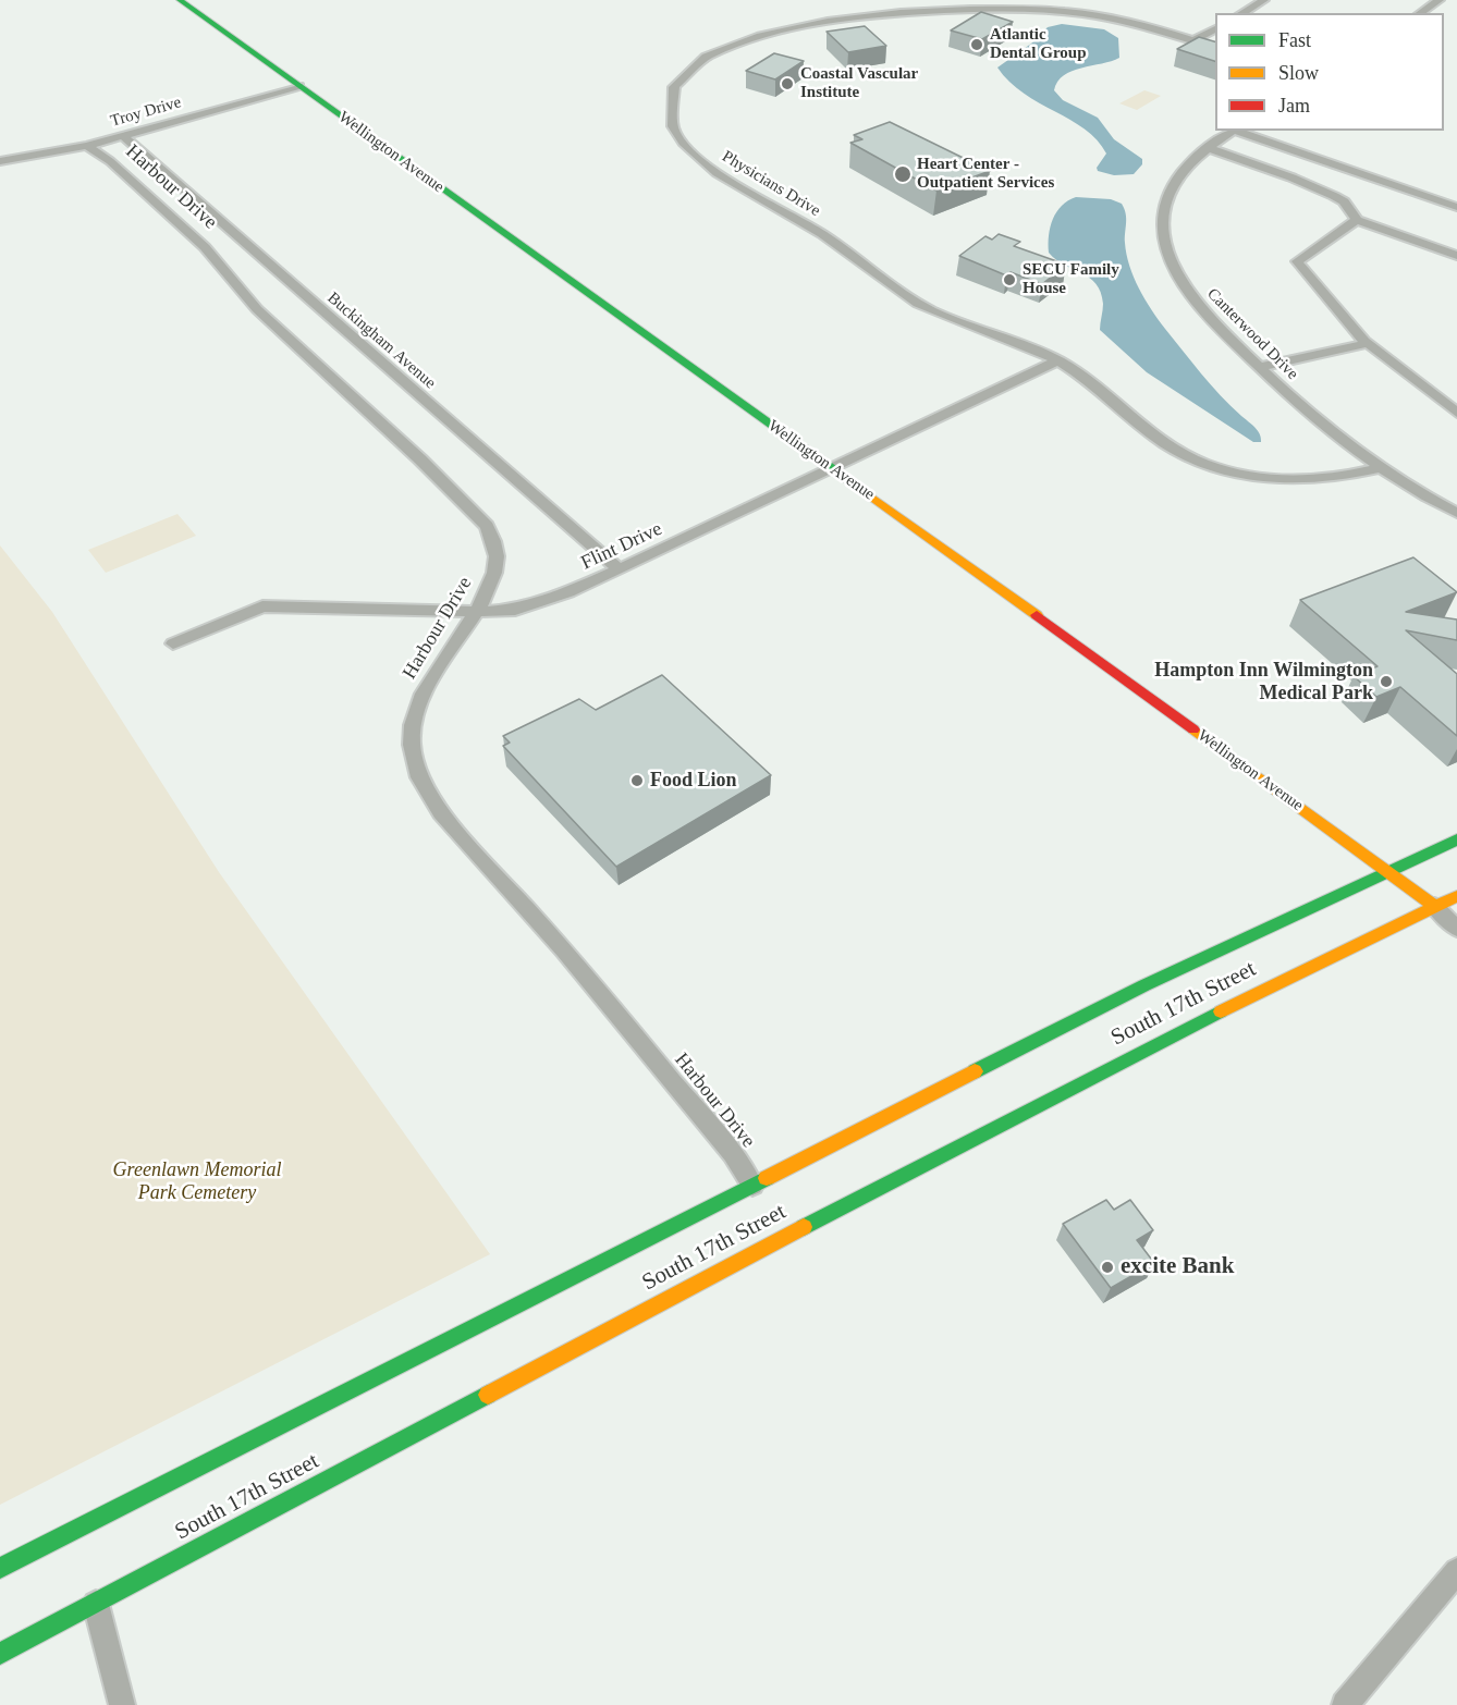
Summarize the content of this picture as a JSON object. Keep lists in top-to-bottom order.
{
  "streets": {
    "street": [
      "Troy Drive",
      "Wellington Avenue",
      "Physicians Drive",
      "Harbour Drive",
      "Canterwood Drive",
      "Buckingham Avenue",
      "Flint Drive",
      "South 17th Street"
    ]
  },
  "crossings": [
    ["Troy Drive", "Wellington Avenue"],
    ["Troy Drive", "Harbour Drive"],
    ["Troy Drive", "Buckingham Avenue"],
    ["Wellington Avenue", "Flint Drive"],
    ["Wellington Avenue", "South 17th Street"],
    ["Physicians Drive", "Canterwood Drive"],
    ["Physicians Drive", "Flint Drive"],
    ["Harbour Drive", "Flint Drive"],
    ["Harbour Drive", "South 17th Street"],
    ["Buckingham Avenue", "Flint Drive"]
  ],
  "parks": ["Greenlawn Memorial Park Cemetery"],
  "places": [
    "Atlantic Dental Group",
    "Coastal Vascular Institute",
    "Heart Center - Outpatient Services",
    "SECU Family House",
    "Hampton Inn Wilmington Medical Park",
    "Food Lion",
    "excite Bank"
  ],
  "legend": ["Fast", "Slow", "Jam"]
}
